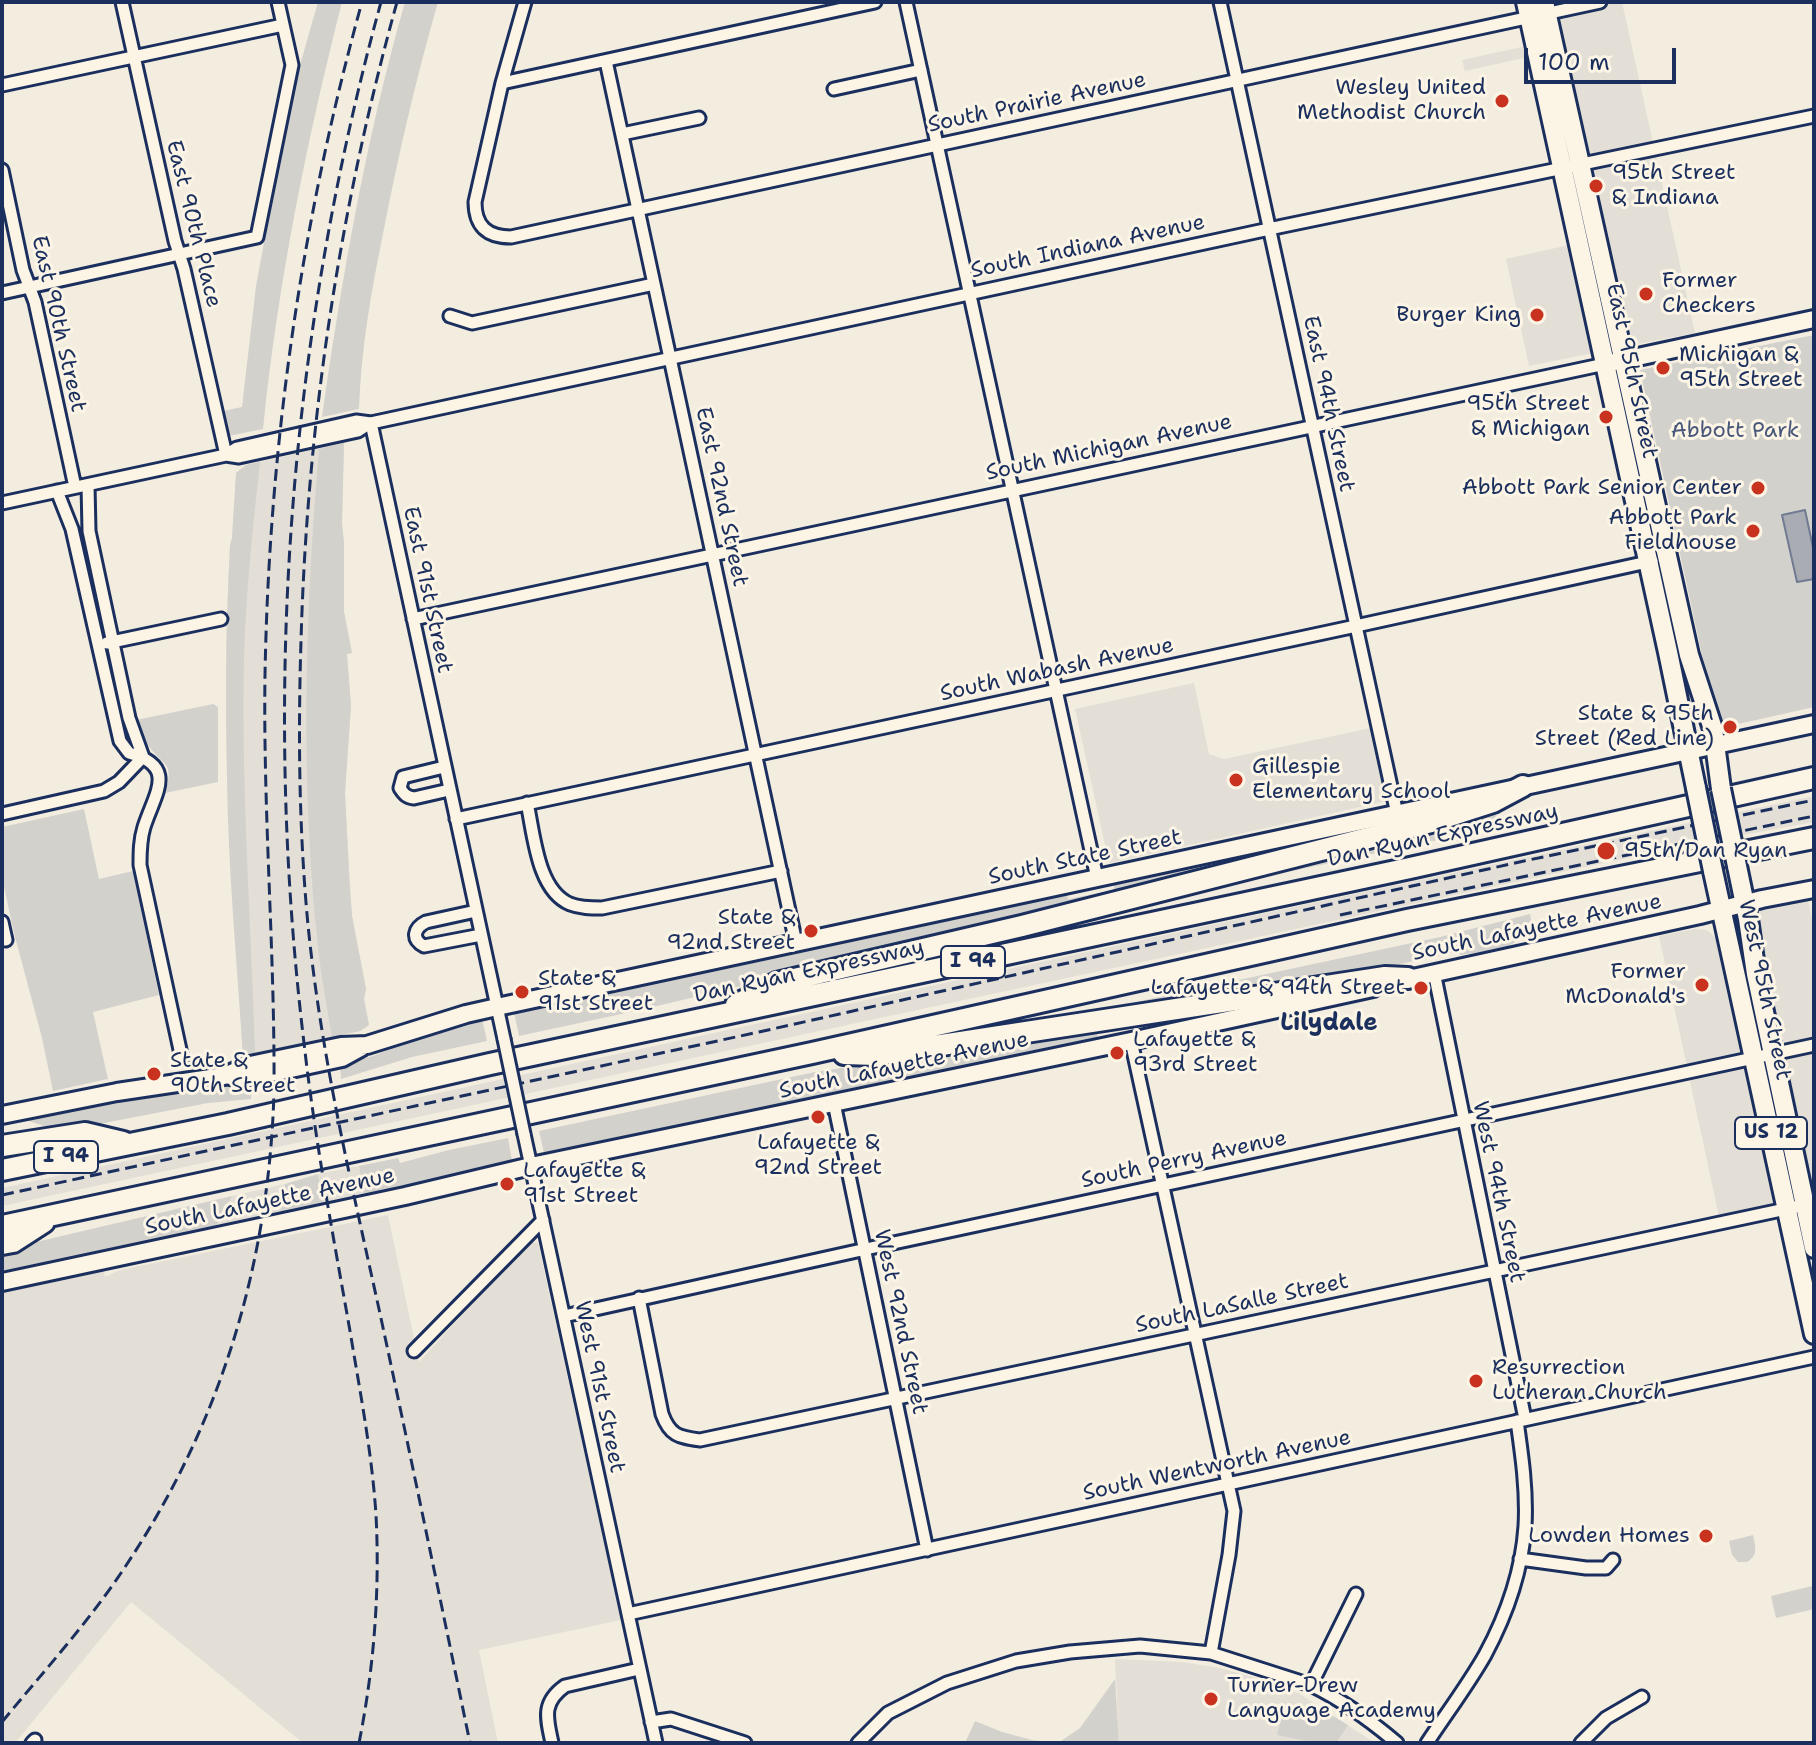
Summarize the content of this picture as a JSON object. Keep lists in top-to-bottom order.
{
  "streets": {
    "highway": ["Dan Ryan Expressway", "I 94"],
    "main road": [
      "East 95th Street",
      "South Michigan Avenue",
      "South State Street",
      "South Lafayette Avenue",
      "West 95th Street",
      "US 12"
    ],
    "street": [
      "South Prairie Avenue",
      "East 90th Place",
      "South Indiana Avenue",
      "East 90th Street",
      "East 94th Street",
      "East 92nd Street",
      "East 91st Street",
      "South Wabash Avenue",
      "South Perry Avenue",
      "West 94th Street",
      "South LaSalle Street",
      "West 92nd Street",
      "West 91st Street",
      "South Wentworth Avenue"
    ]
  },
  "crossings": [
    ["South Prairie Avenue", "East 95th Street"],
    ["South Prairie Avenue", "East 94th Street"],
    ["South Prairie Avenue", "East 92nd Street"],
    ["East 90th Place", "South Indiana Avenue"],
    ["South Indiana Avenue", "East 90th Street"],
    ["South Indiana Avenue", "East 95th Street"],
    ["South Indiana Avenue", "East 94th Street"],
    ["South Indiana Avenue", "East 92nd Street"],
    ["South Indiana Avenue", "East 91st Street"],
    ["East 95th Street", "South Michigan Avenue"],
    ["East 95th Street", "South Wabash Avenue"],
    ["East 95th Street", "South State Street"],
    ["East 95th Street", "West 95th Street"],
    ["East 94th Street", "South Michigan Avenue"],
    ["East 94th Street", "South Wabash Avenue"],
    ["East 94th Street", "South State Street"],
    ["South Michigan Avenue", "East 92nd Street"],
    ["South Michigan Avenue", "East 91st Street"],
    ["East 92nd Street", "South Wabash Avenue"],
    ["East 92nd Street", "South State Street"],
    ["East 91st Street", "South Wabash Avenue"],
    ["East 91st Street", "South State Street"],
    ["East 91st Street", "West 91st Street"],
    ["South State Street", "West 95th Street"],
    ["South Lafayette Avenue", "West 95th Street"],
    ["South Lafayette Avenue", "West 94th Street"],
    ["South Lafayette Avenue", "West 92nd Street"],
    ["South Lafayette Avenue", "West 91st Street"],
    ["West 95th Street", "South Perry Avenue"],
    ["West 95th Street", "South LaSalle Street"],
    ["South Perry Avenue", "West 94th Street"],
    ["South Perry Avenue", "South LaSalle Street"],
    ["South Perry Avenue", "West 92nd Street"],
    ["South Perry Avenue", "West 91st Street"],
    ["West 94th Street", "South LaSalle Street"],
    ["West 94th Street", "South Wentworth Avenue"],
    ["South LaSalle Street", "West 92nd Street"],
    ["West 92nd Street", "South Wentworth Avenue"],
    ["West 91st Street", "South Wentworth Avenue"]
  ],
  "districts": ["Lilydale"],
  "parks": ["Abbott Park"],
  "places": [
    "Wesley United Methodist Church",
    "95th Street & Indiana",
    "Former Checkers",
    "Burger King",
    "Michigan & 95th Street",
    "95th Street & Michigan",
    "Abbott Park Senior Center",
    "Abbott Park Fieldhouse",
    "State & 95th Street (Red Line)",
    "Gillespie Elementary School",
    "95th/Dan Ryan",
    "State & 92nd Street",
    "Former McDonald's",
    "Lafayette & 94th Street",
    "State & 91st Street",
    "Lafayette & 93rd Street",
    "State & 90th Street",
    "Lafayette & 92nd Street",
    "Lafayette & 91st Street",
    "Resurrection Lutheran Church",
    "Lowden Homes",
    "Turner-Drew Language Academy"
  ],
  "scale_bar": "100 m"
}
